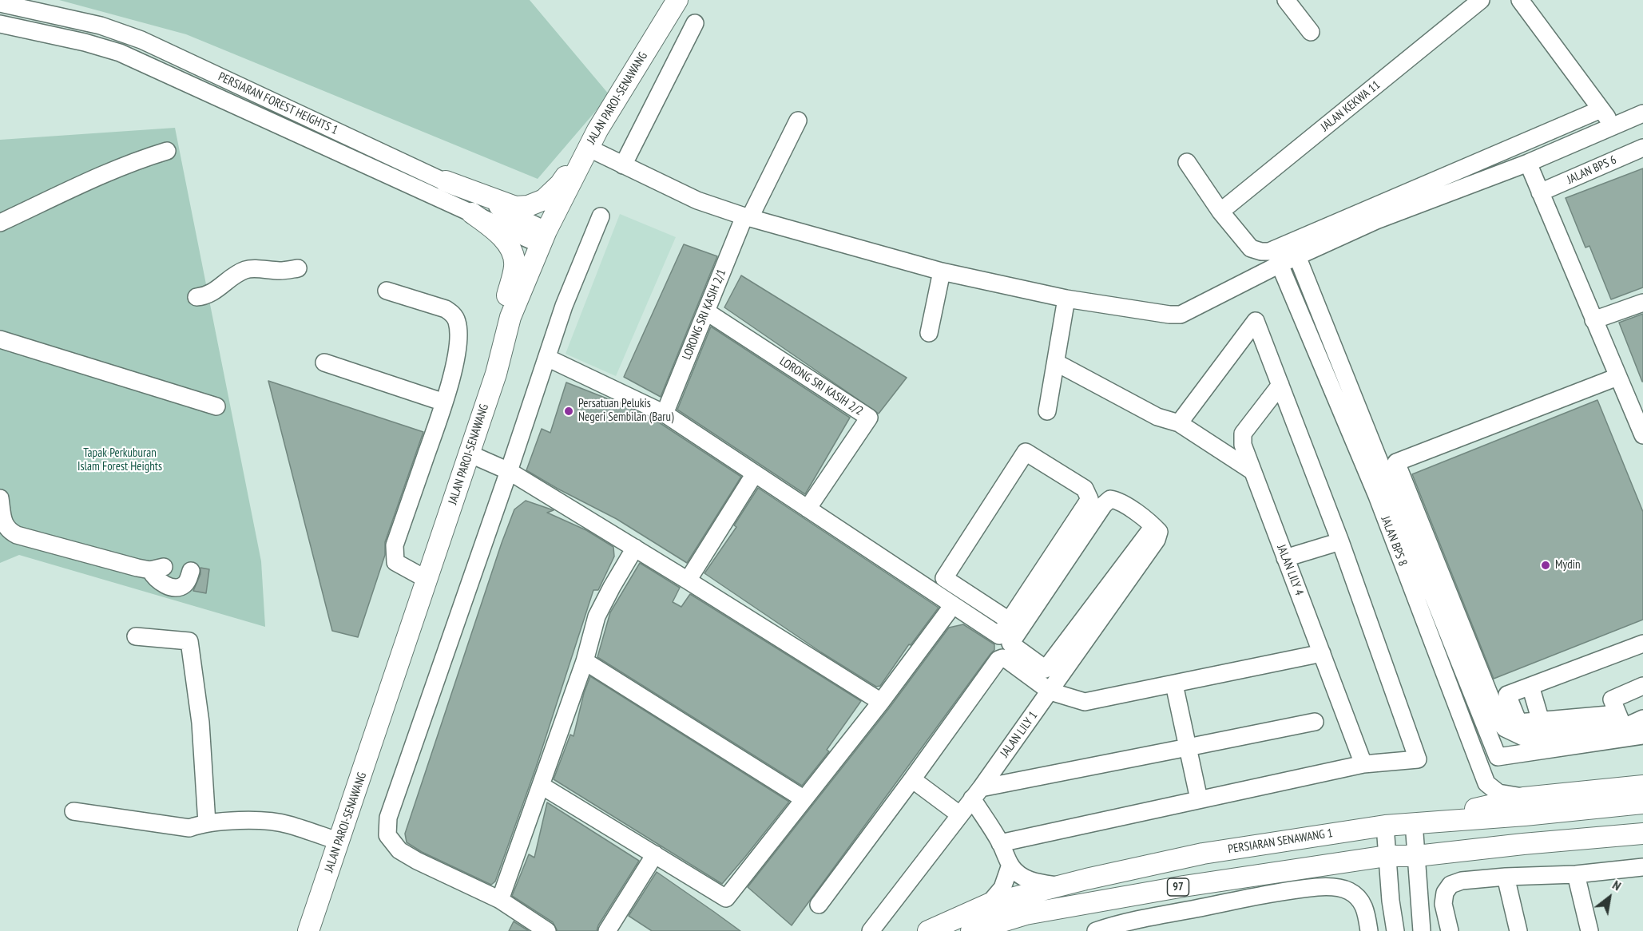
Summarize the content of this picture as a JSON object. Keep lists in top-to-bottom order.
{
  "streets": {
    "main road": ["JALAN PAROI-SENAWANG", "PERSIARAN SENAWANG 1", "97"],
    "street": [
      "PERSIARAN FOREST HEIGHTS 1",
      "JALAN KEKWA 11",
      "JALAN BPS 6",
      "LORONG SRI KASIH 2/1",
      "LORONG SRI KASIH 2/2",
      "JALAN BPS 8",
      "JALAN LILY 4",
      "JALAN LILY 1"
    ]
  },
  "crossings": [
    ["JALAN PAROI-SENAWANG", "PERSIARAN FOREST HEIGHTS 1"],
    ["LORONG SRI KASIH 2/1", "LORONG SRI KASIH 2/2"]
  ],
  "parks": ["Tapak Perkuburan Islam Forest Heights"],
  "places": ["Persatuan Pelukis Negeri Sembilan (Baru)", "Mydin"],
  "north": "top right"
}
